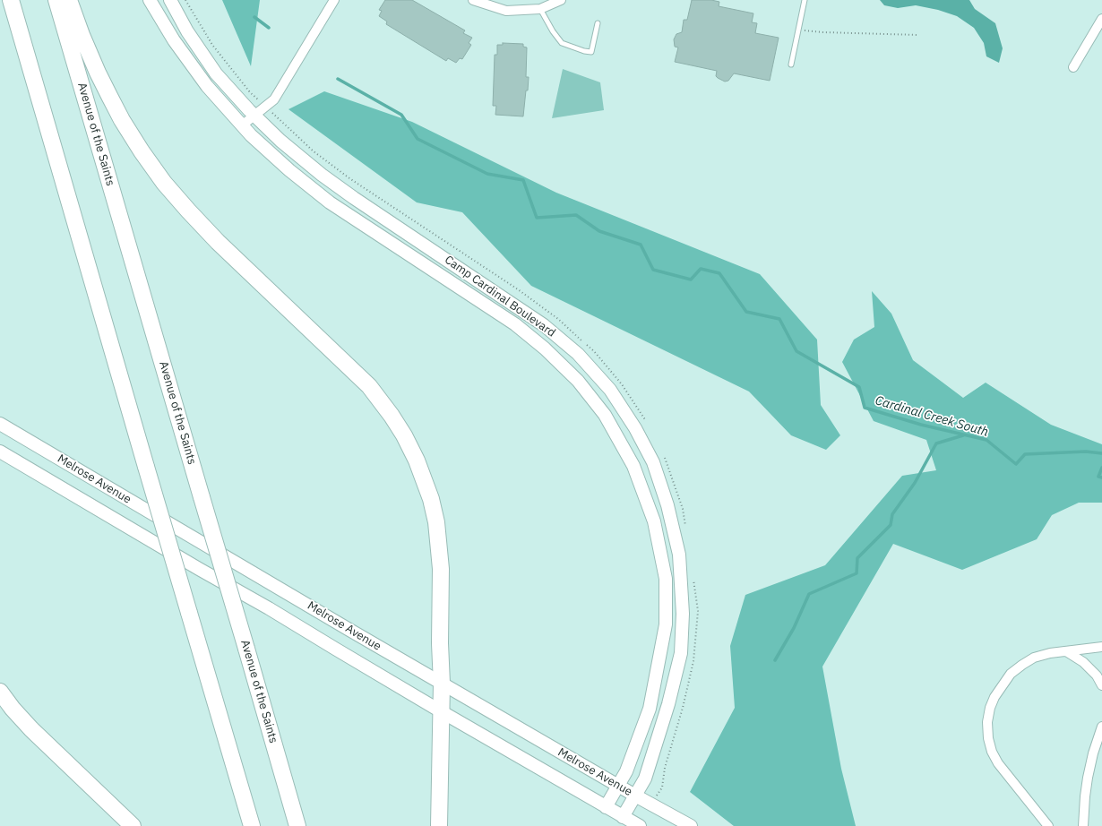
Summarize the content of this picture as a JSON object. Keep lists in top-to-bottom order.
{
  "streets": {
    "highway": ["Avenue of the Saints"],
    "street": ["Camp Cardinal Boulevard", "Melrose Avenue"]
  },
  "crossings": [
    ["Camp Cardinal Boulevard", "Melrose Avenue"]
  ],
  "water": ["Cardinal Creek South"]
}
